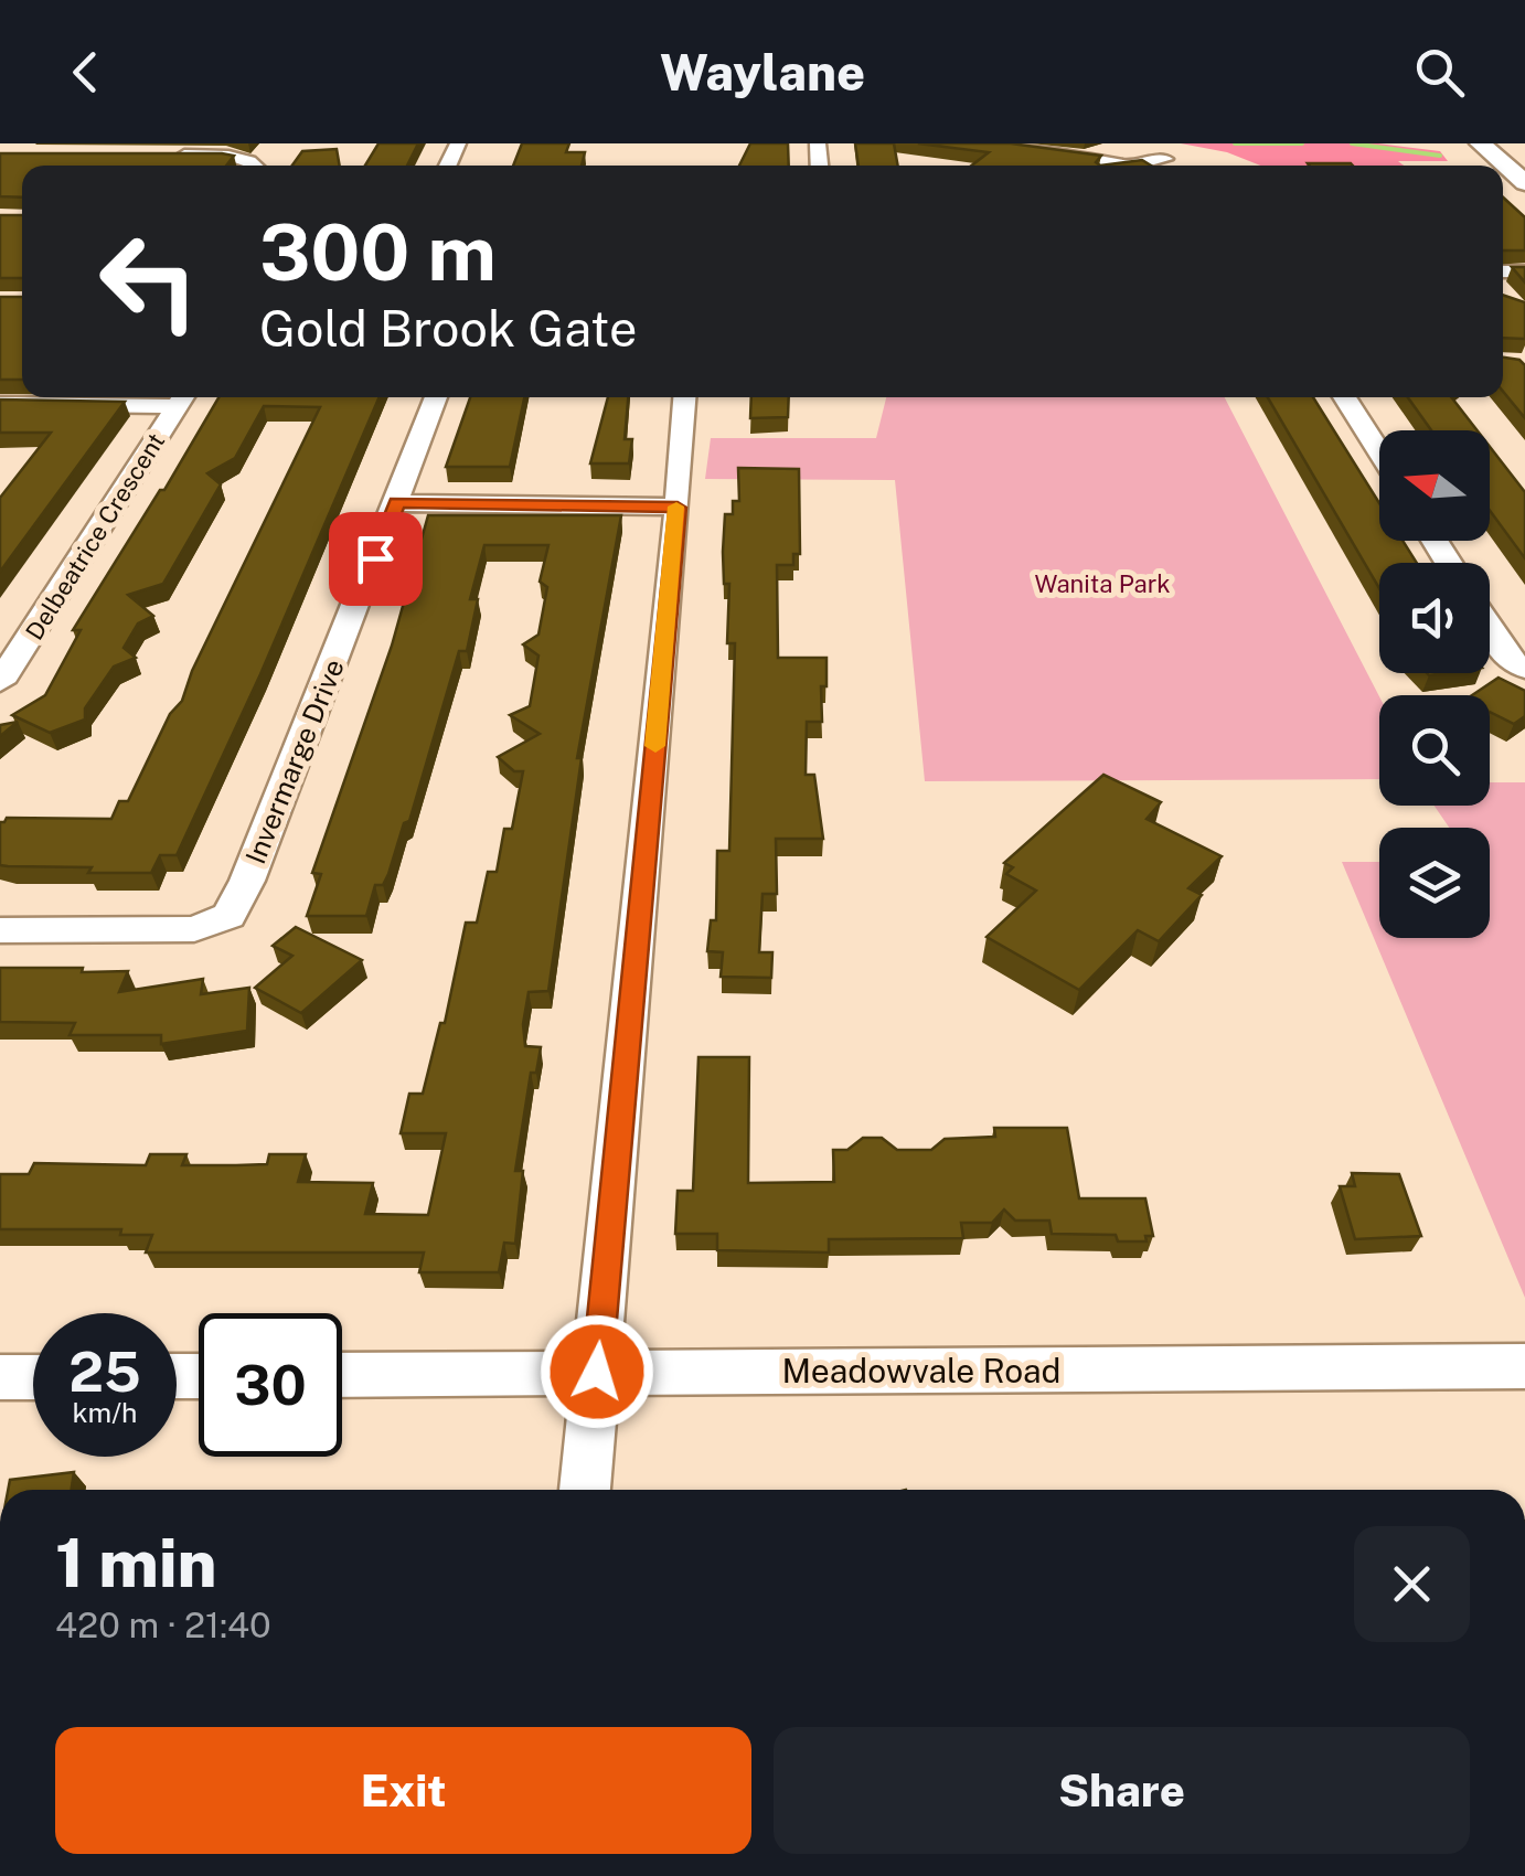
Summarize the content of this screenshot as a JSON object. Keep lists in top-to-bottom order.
{
  "streets": {
    "street": ["Delbeatrice Crescent", "Invermarge Drive", "Meadowvale Road"]
  },
  "parks": ["Wanita Park"],
  "north": "left",
  "page": {
    "header": "Waylane",
    "turn": ["300 m", "Gold Brook Gate"],
    "speed": "25 km/h",
    "limit": "30",
    "heading": ["1 min", "420 m · 21:40"],
    "buttons": ["Exit", "Share"]
  }
}
